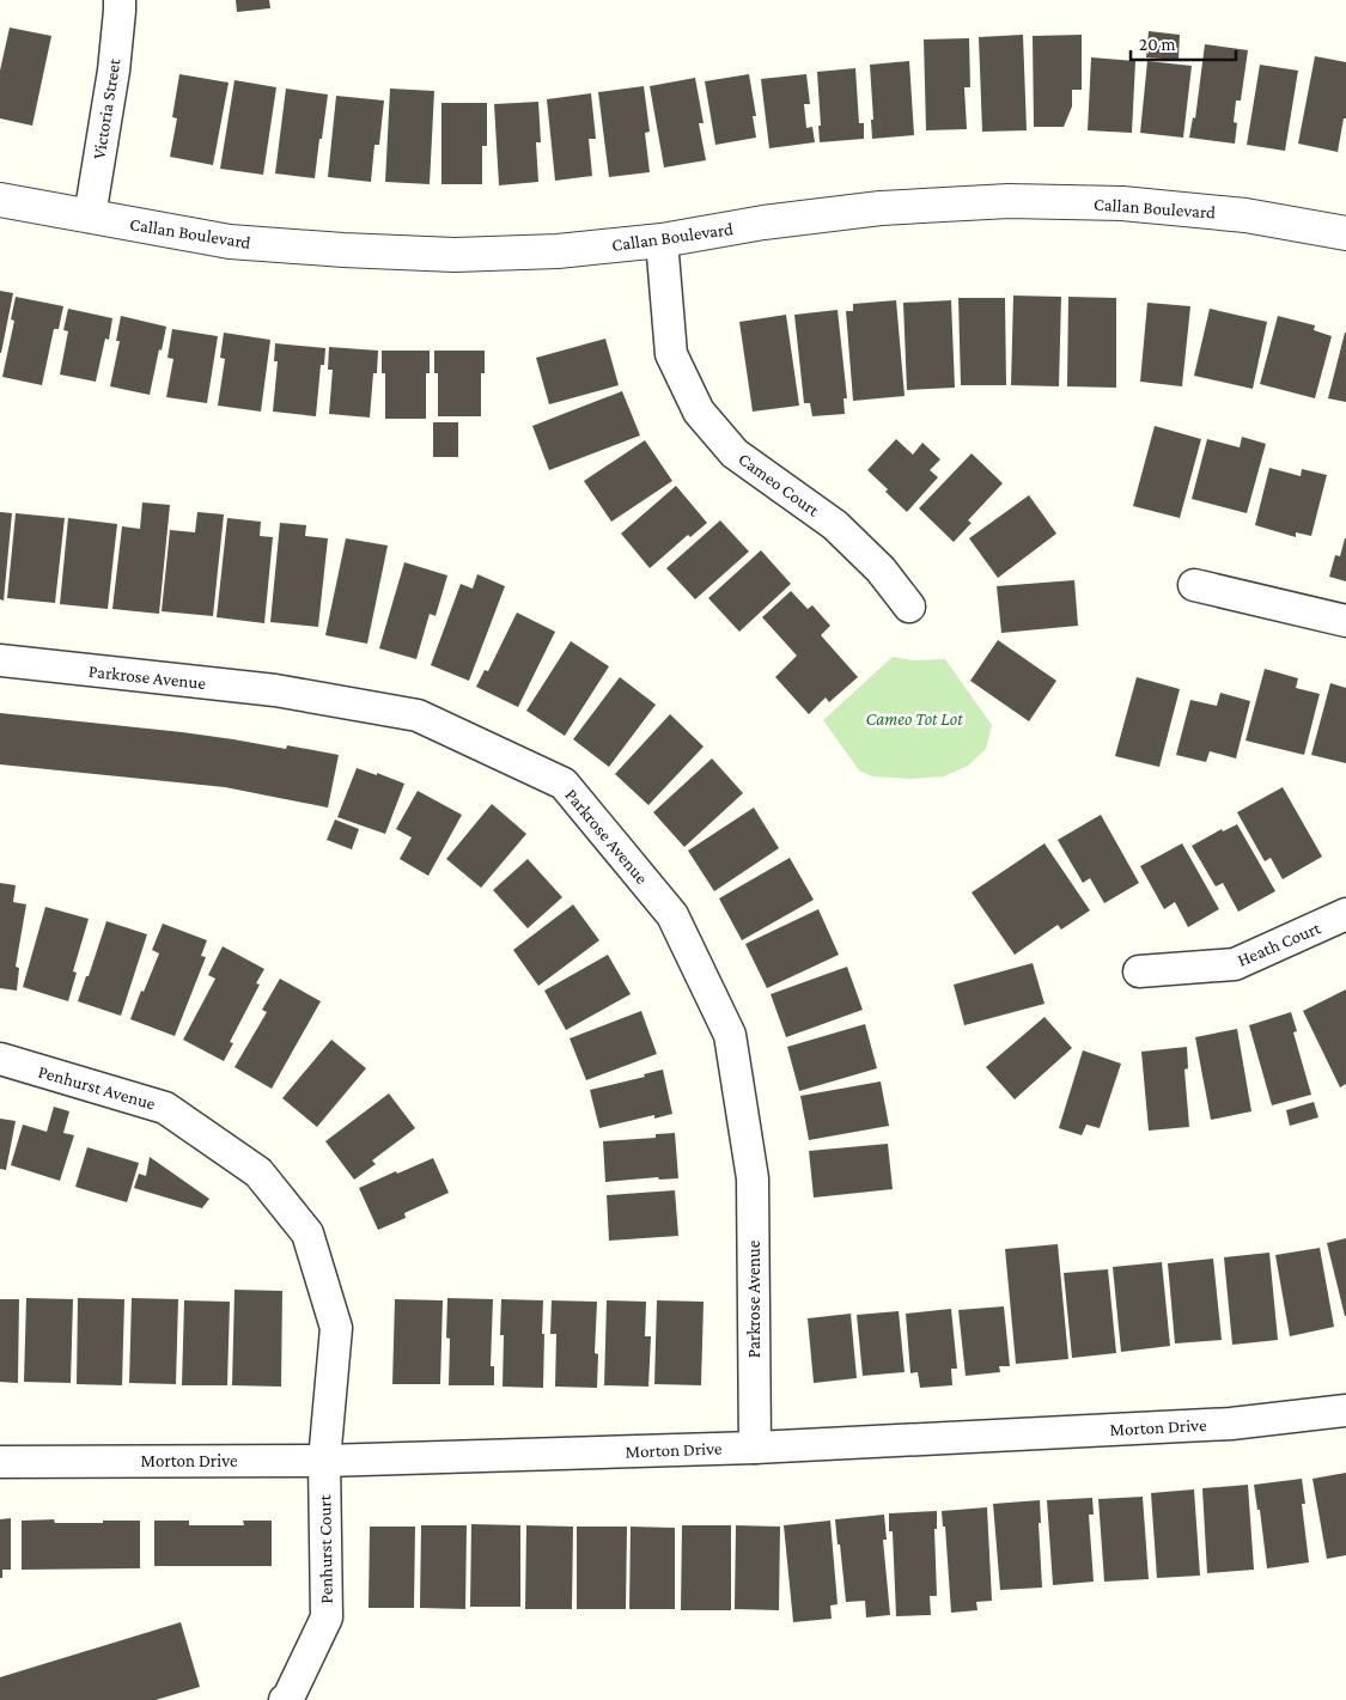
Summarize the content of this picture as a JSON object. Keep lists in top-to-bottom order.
{
  "streets": {
    "street": [
      "Victoria Street",
      "Callan Boulevard",
      "Cameo Court",
      "Parkrose Avenue",
      "Heath Court",
      "Penhurst Avenue",
      "Morton Drive",
      "Penhurst Court"
    ]
  },
  "crossings": [
    ["Victoria Street", "Callan Boulevard"],
    ["Callan Boulevard", "Cameo Court"],
    ["Parkrose Avenue", "Morton Drive"],
    ["Penhurst Avenue", "Morton Drive"],
    ["Penhurst Avenue", "Penhurst Court"],
    ["Morton Drive", "Penhurst Court"]
  ],
  "parks": ["Cameo Tot Lot"],
  "scale_bar": "20 m"
}
